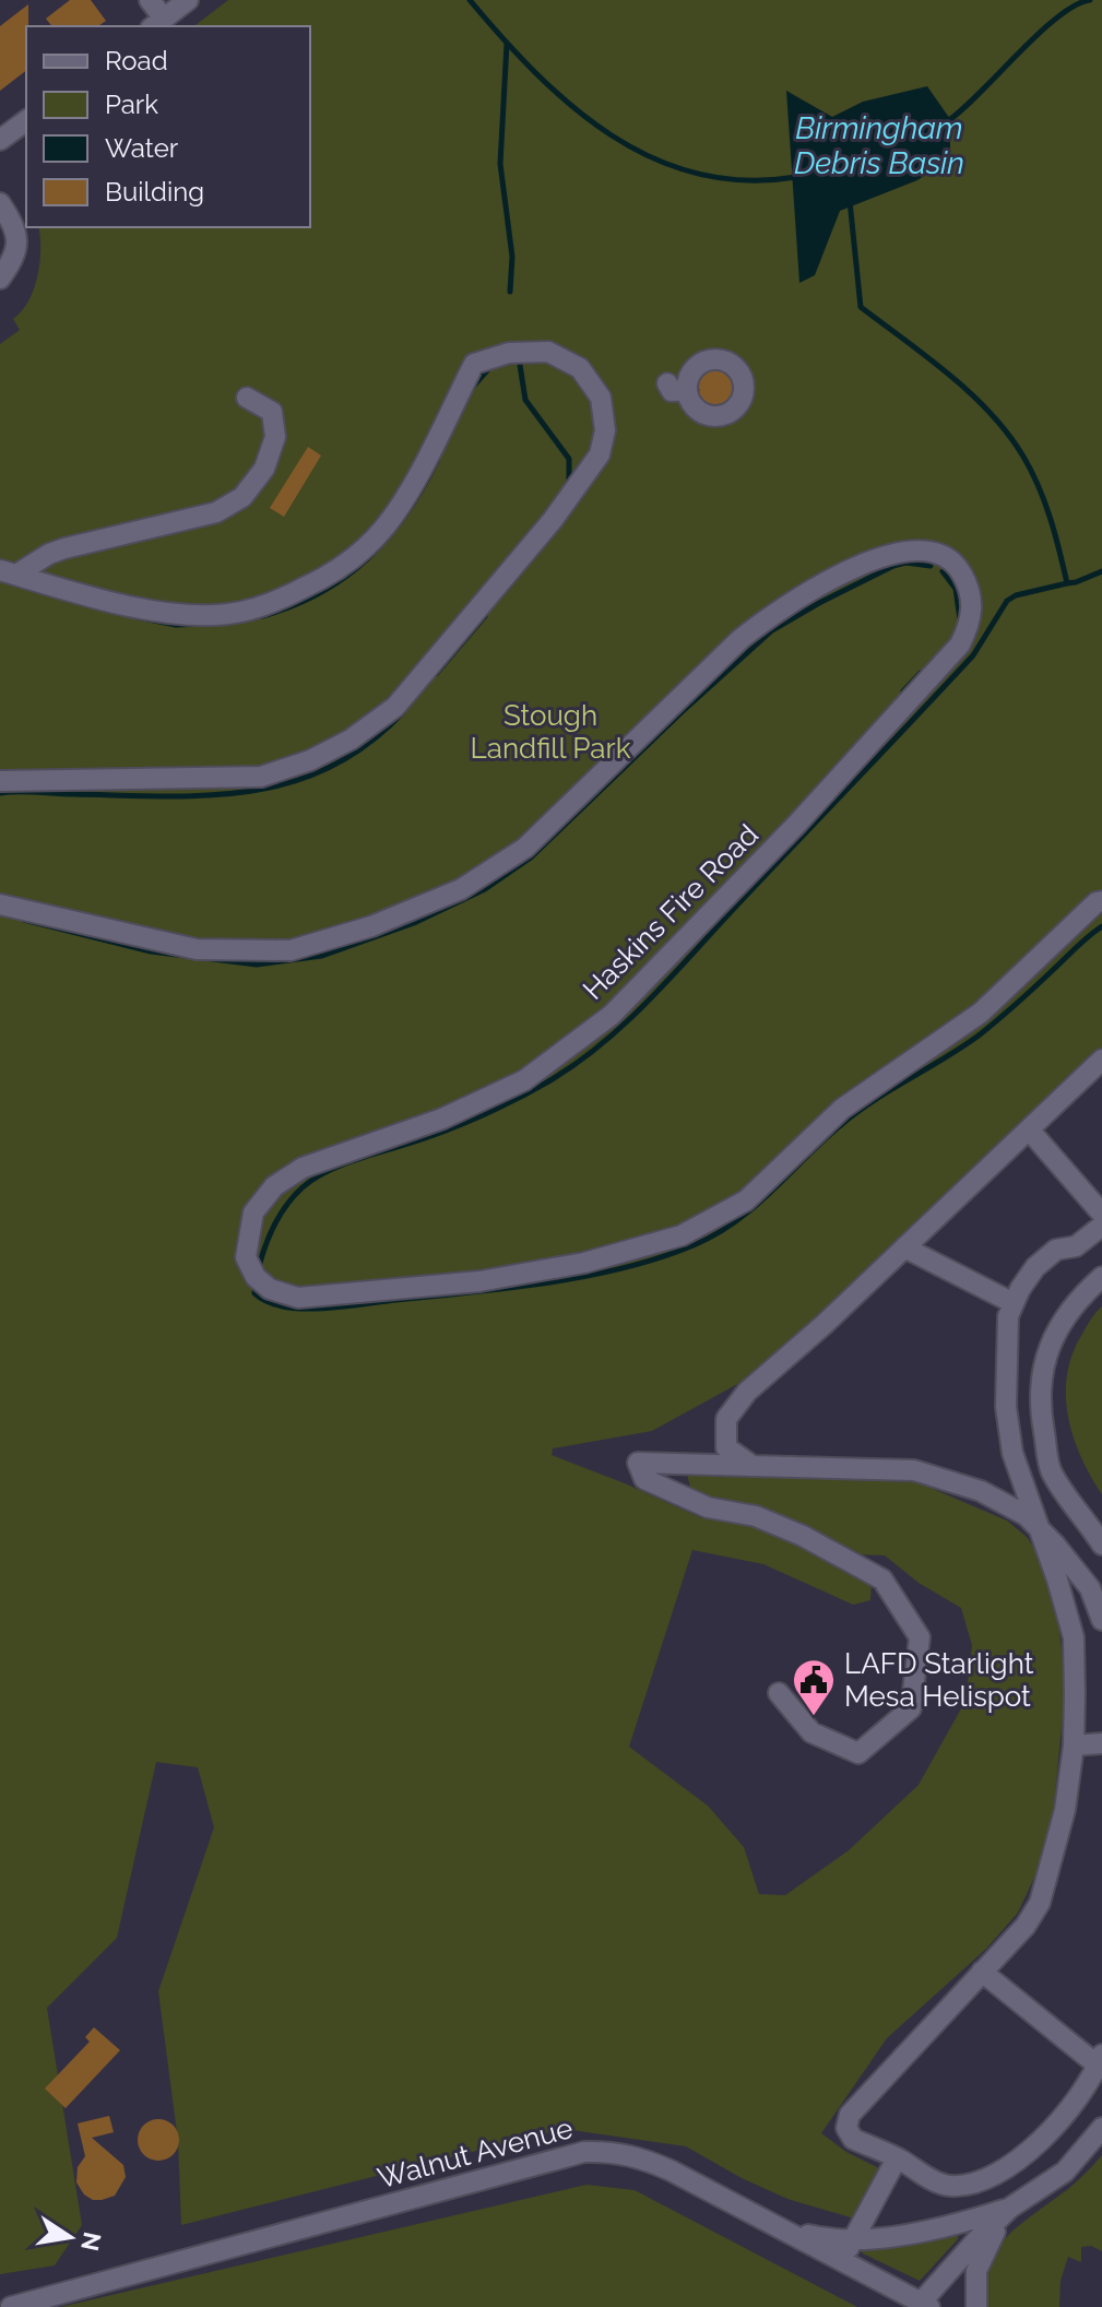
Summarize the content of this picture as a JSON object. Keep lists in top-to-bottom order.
{
  "streets": {
    "street": ["Haskins Fire Road", "Walnut Avenue"]
  },
  "water": ["Birmingham Debris Basin"],
  "parks": ["Stough Landfill Park"],
  "places": {
    "public building": ["LAFD Starlight Mesa Helispot"]
  },
  "legend": [
    "Road",
    "Park",
    "Water",
    "Building"
  ],
  "north": "right"
}
